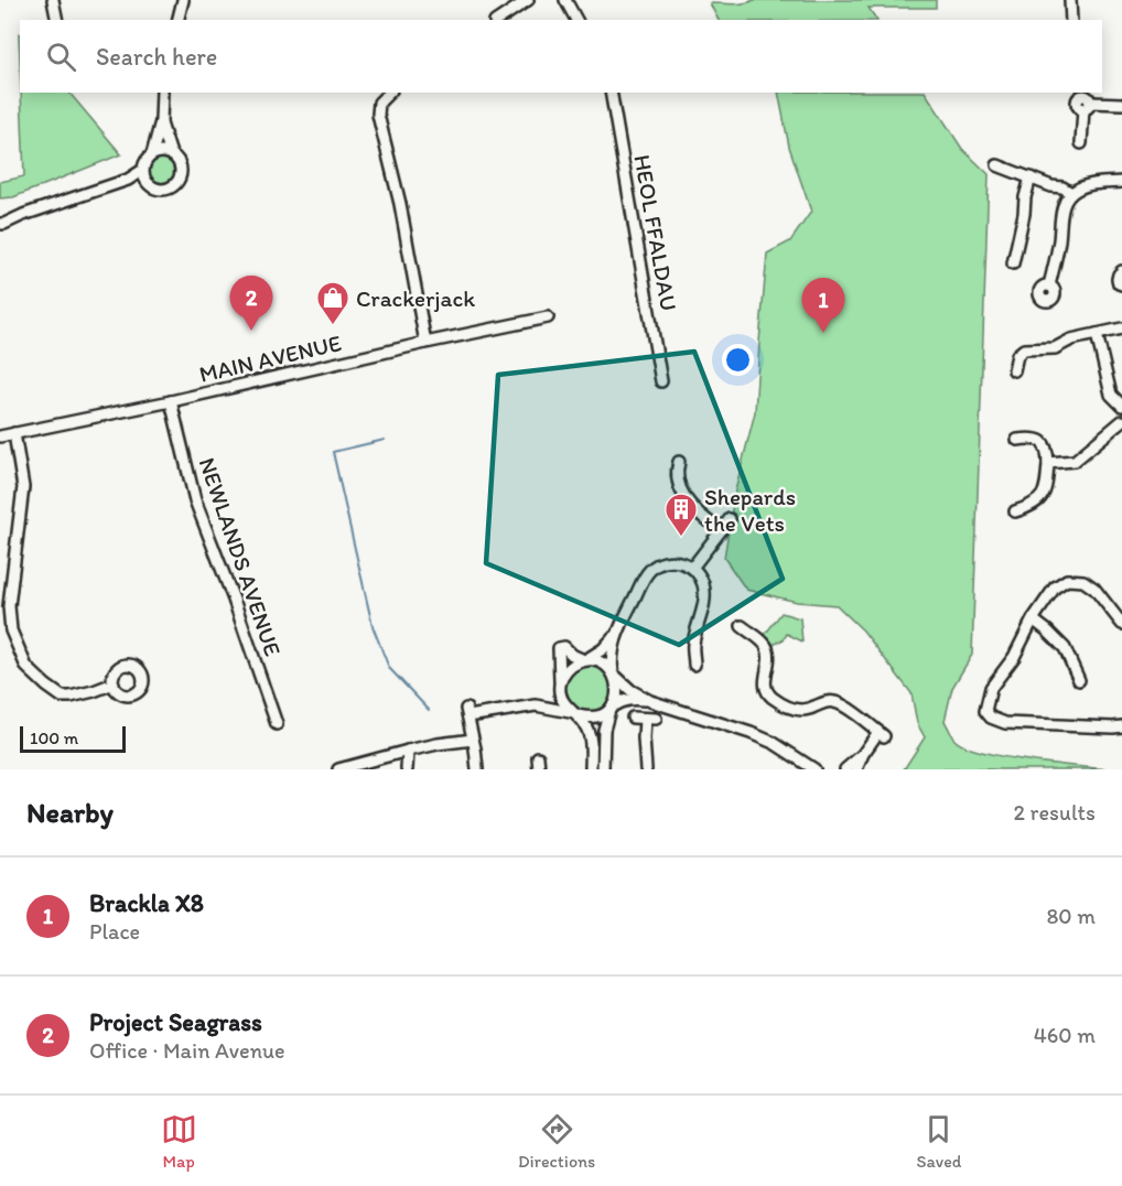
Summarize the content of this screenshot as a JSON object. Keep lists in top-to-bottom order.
{
  "streets": {
    "street": ["HEOL FFALDAU", "MAIN AVENUE", "NEWLANDS AVENUE"]
  },
  "crossings": [
    ["MAIN AVENUE", "NEWLANDS AVENUE"]
  ],
  "places": {
    "shop": ["Crackerjack"],
    "building": ["Shepards the Vets"]
  },
  "scale_bar": "100 m",
  "page": {
    "search": "Search here",
    "pins": ["2", "1"],
    "scale": "100 m",
    "heading": ["Nearby", "2 results"],
    "list": [
      {
        "mark": "1",
        "name": "Brackla X8",
        "note": "Place",
        "value": "80 m"
      },
      {
        "mark": "2",
        "name": "Project Seagrass",
        "note": "Office · Main Avenue",
        "value": "460 m"
      }
    ],
    "nav": ["Map", "Directions", "Saved"]
  }
}
